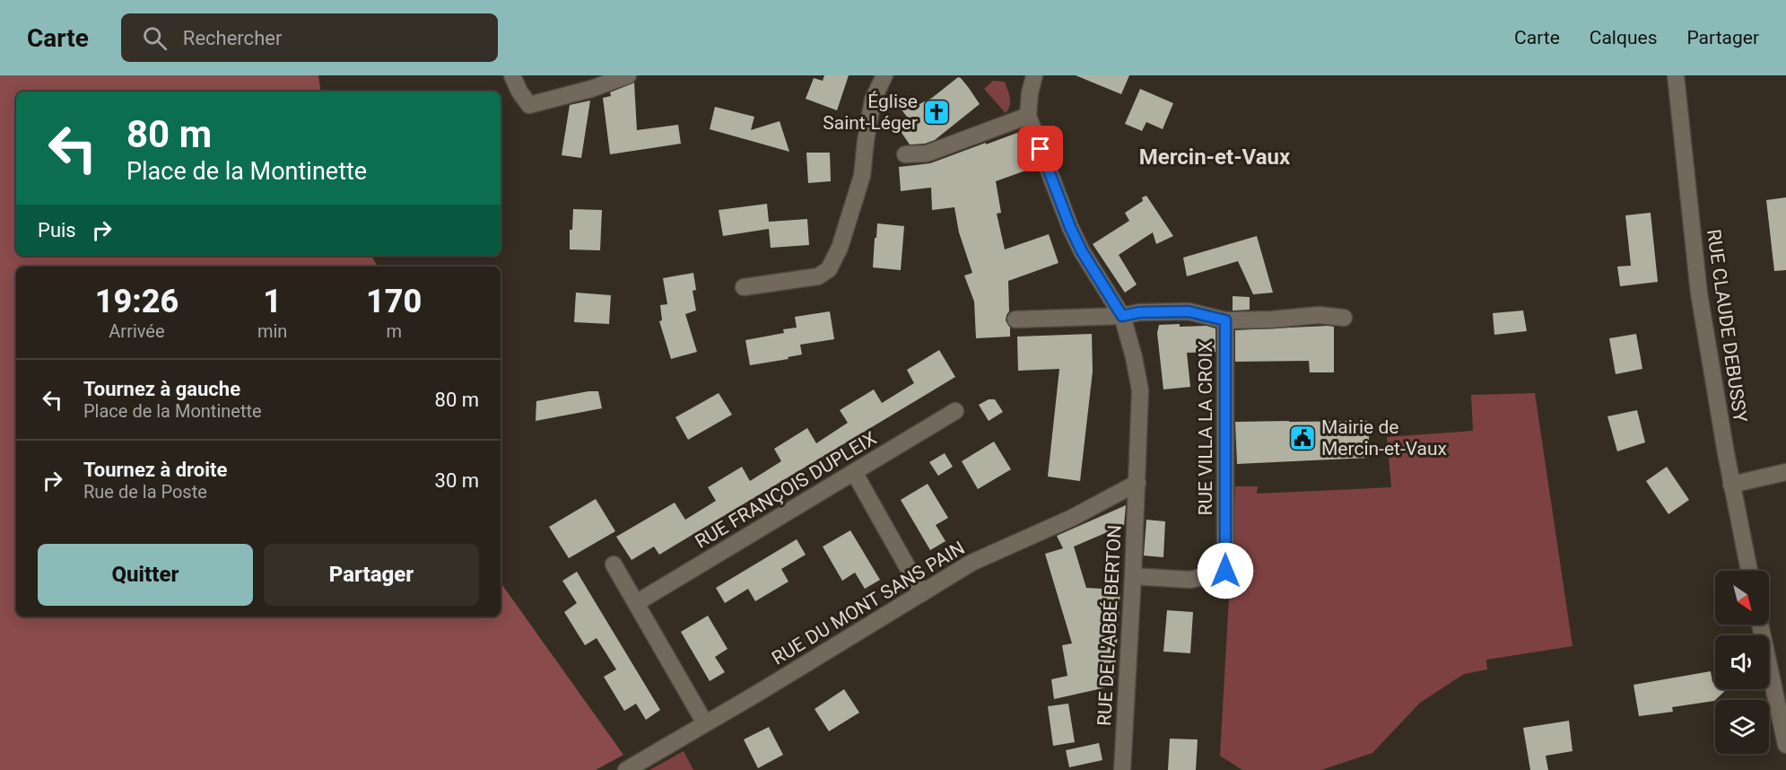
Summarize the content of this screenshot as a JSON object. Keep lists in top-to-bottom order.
{
  "streets": {
    "street": [
      "RUE CLAUDE DEBUSSY",
      "RUE VILLA LA CROIX",
      "RUE FRANÇOIS DUPLEIX",
      "RUE DU MONT SANS PAIN",
      "RUE DE L'ABBÉ BERTON"
    ]
  },
  "crossings": [
    ["RUE VILLA LA CROIX", "RUE DE L'ABBÉ BERTON"],
    ["RUE DU MONT SANS PAIN", "RUE DE L'ABBÉ BERTON"]
  ],
  "districts": ["Mercin-et-Vaux"],
  "places": {
    "church": ["Église Saint-Léger"],
    "public building": ["Mairie de Mercin-et-Vaux"]
  },
  "north": "bottom right",
  "page": {
    "header": "Carte",
    "search": "Rechercher",
    "nav": ["Carte", "Calques", "Partager"],
    "turn": ["80 m", "Place de la Montinette"],
    "then": "Puis",
    "eta": [
      "19:26",
      "Arrivée",
      "1",
      "min",
      "170",
      "m"
    ],
    "list": [
      {
        "name": "Tournez à gauche",
        "note": "Place de la Montinette",
        "value": "80 m"
      },
      {
        "name": "Tournez à droite",
        "note": "Rue de la Poste",
        "value": "30 m"
      }
    ],
    "buttons": ["Quitter", "Partager"]
  }
}
